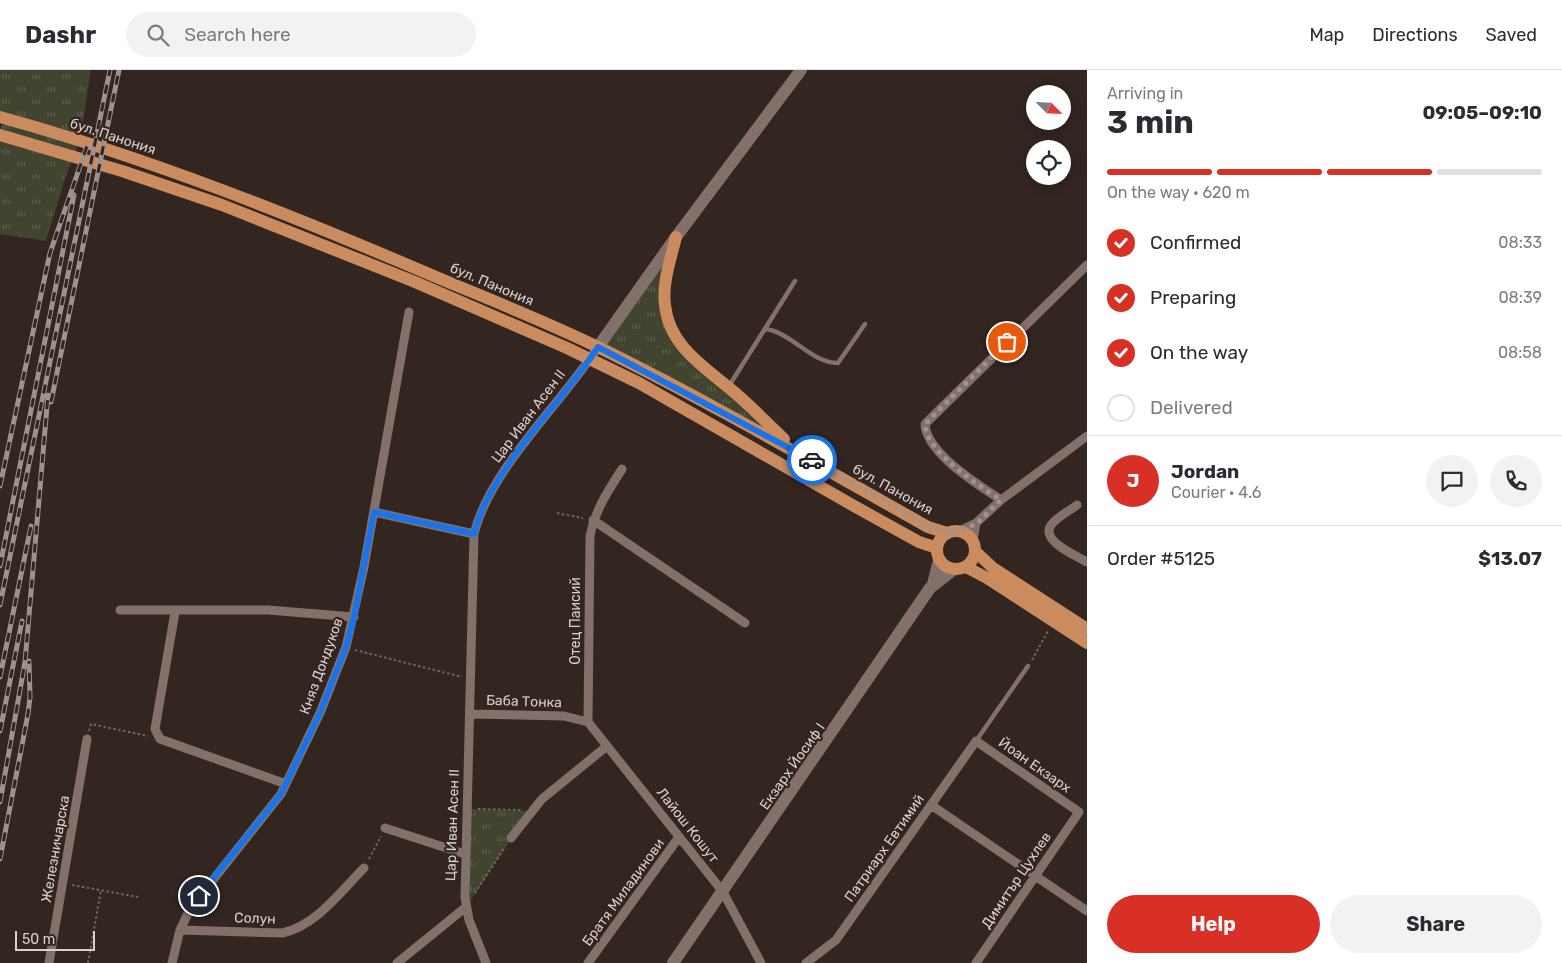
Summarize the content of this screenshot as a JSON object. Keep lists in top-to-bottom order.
{
  "streets": {
    "main road": ["бул. Панония"],
    "street": [
      "Цар Иван Асен II",
      "Отец Паисий",
      "Княз Дондуков",
      "Баба Тонка",
      "Йоан Екзарх",
      "Екзарх Йосиф I",
      "Лайош Кошут",
      "Патриарх Евтимий",
      "Железничарска",
      "Димитър Цухлев",
      "Братя Миладинови",
      "Солун"
    ]
  },
  "crossings": [
    ["бул. Панония", "Цар Иван Асен II"],
    ["бул. Панония", "Екзарх Йосиф I"],
    ["Цар Иван Асен II", "Баба Тонка"],
    ["Отец Паисий", "Лайош Кошут"],
    ["Княз Дондуков", "Солун"],
    ["Баба Тонка", "Лайош Кошут"],
    ["Йоан Екзарх", "Патриарх Евтимий"],
    ["Йоан Екзарх", "Димитър Цухлев"],
    ["Екзарх Йосиф I", "Лайош Кошут"],
    ["Лайош Кошут", "Братя Миладинови"]
  ],
  "scale_bar": "50 m",
  "north": "bottom right",
  "page": {
    "header": "Dashr",
    "search": "Search here",
    "nav": ["Map", "Directions", "Saved"],
    "heading": ["3 min", "Arriving in", "09:05–09:10"],
    "panel": [
      "Jordan",
      "Courier · 4.6",
      "Order #5125",
      "$13.07"
    ],
    "bar": "On the way · 620 m",
    "list": [
      ["Confirmed", "08:33"],
      ["Preparing", "08:39"],
      ["On the way", "08:58"],
      "Delivered"
    ],
    "round": "J",
    "buttons": ["Help", "Share"],
    "scale": "50 m"
  }
}
